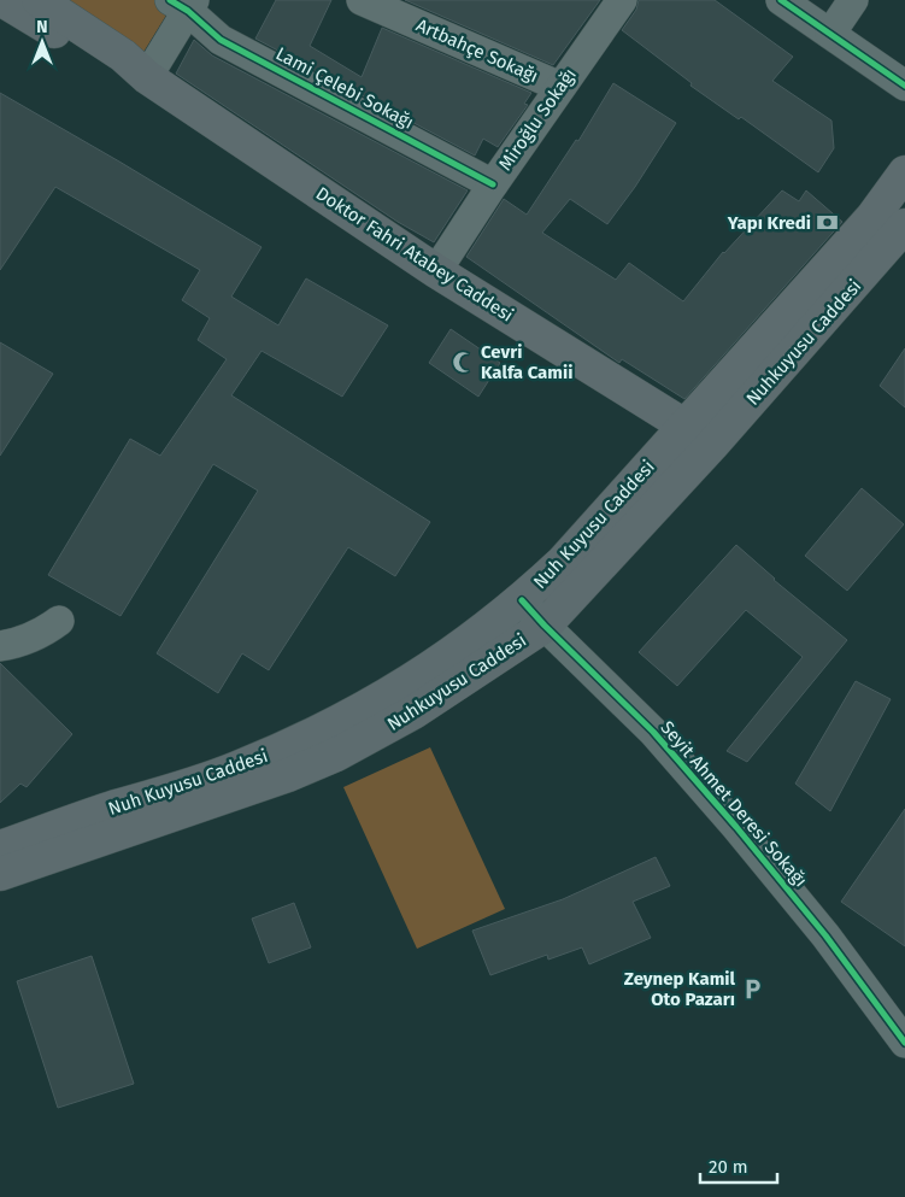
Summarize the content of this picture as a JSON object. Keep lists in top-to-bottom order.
{
  "streets": {
    "main road": ["Doktor Fahri Atabey Caddesi", "Nuhkuyusu Caddesi", "Nuh Kuyusu Caddesi"],
    "street": [
      "Artbahçe Sokağı",
      "Lami Çelebi Sokağı",
      "Miroğlu Sokağı",
      "Seyit Ahmet Deresi Sokağı"
    ]
  },
  "crossings": [
    ["Artbahçe Sokağı", "Miroğlu Sokağı"],
    ["Lami Çelebi Sokağı", "Miroğlu Sokağı"],
    ["Miroğlu Sokağı", "Doktor Fahri Atabey Caddesi"],
    ["Doktor Fahri Atabey Caddesi", "Nuhkuyusu Caddesi"],
    ["Doktor Fahri Atabey Caddesi", "Nuh Kuyusu Caddesi"],
    ["Nuhkuyusu Caddesi", "Nuh Kuyusu Caddesi"],
    ["Nuhkuyusu Caddesi", "Seyit Ahmet Deresi Sokağı"],
    ["Nuh Kuyusu Caddesi", "Seyit Ahmet Deresi Sokağı"]
  ],
  "places": {
    "bank": ["Yapı Kredi"],
    "mosque": ["Cevri Kalfa Camii"],
    "parking": ["Zeynep Kamil Oto Pazarı"]
  },
  "scale_bar": "20 m",
  "north": "top"
}
